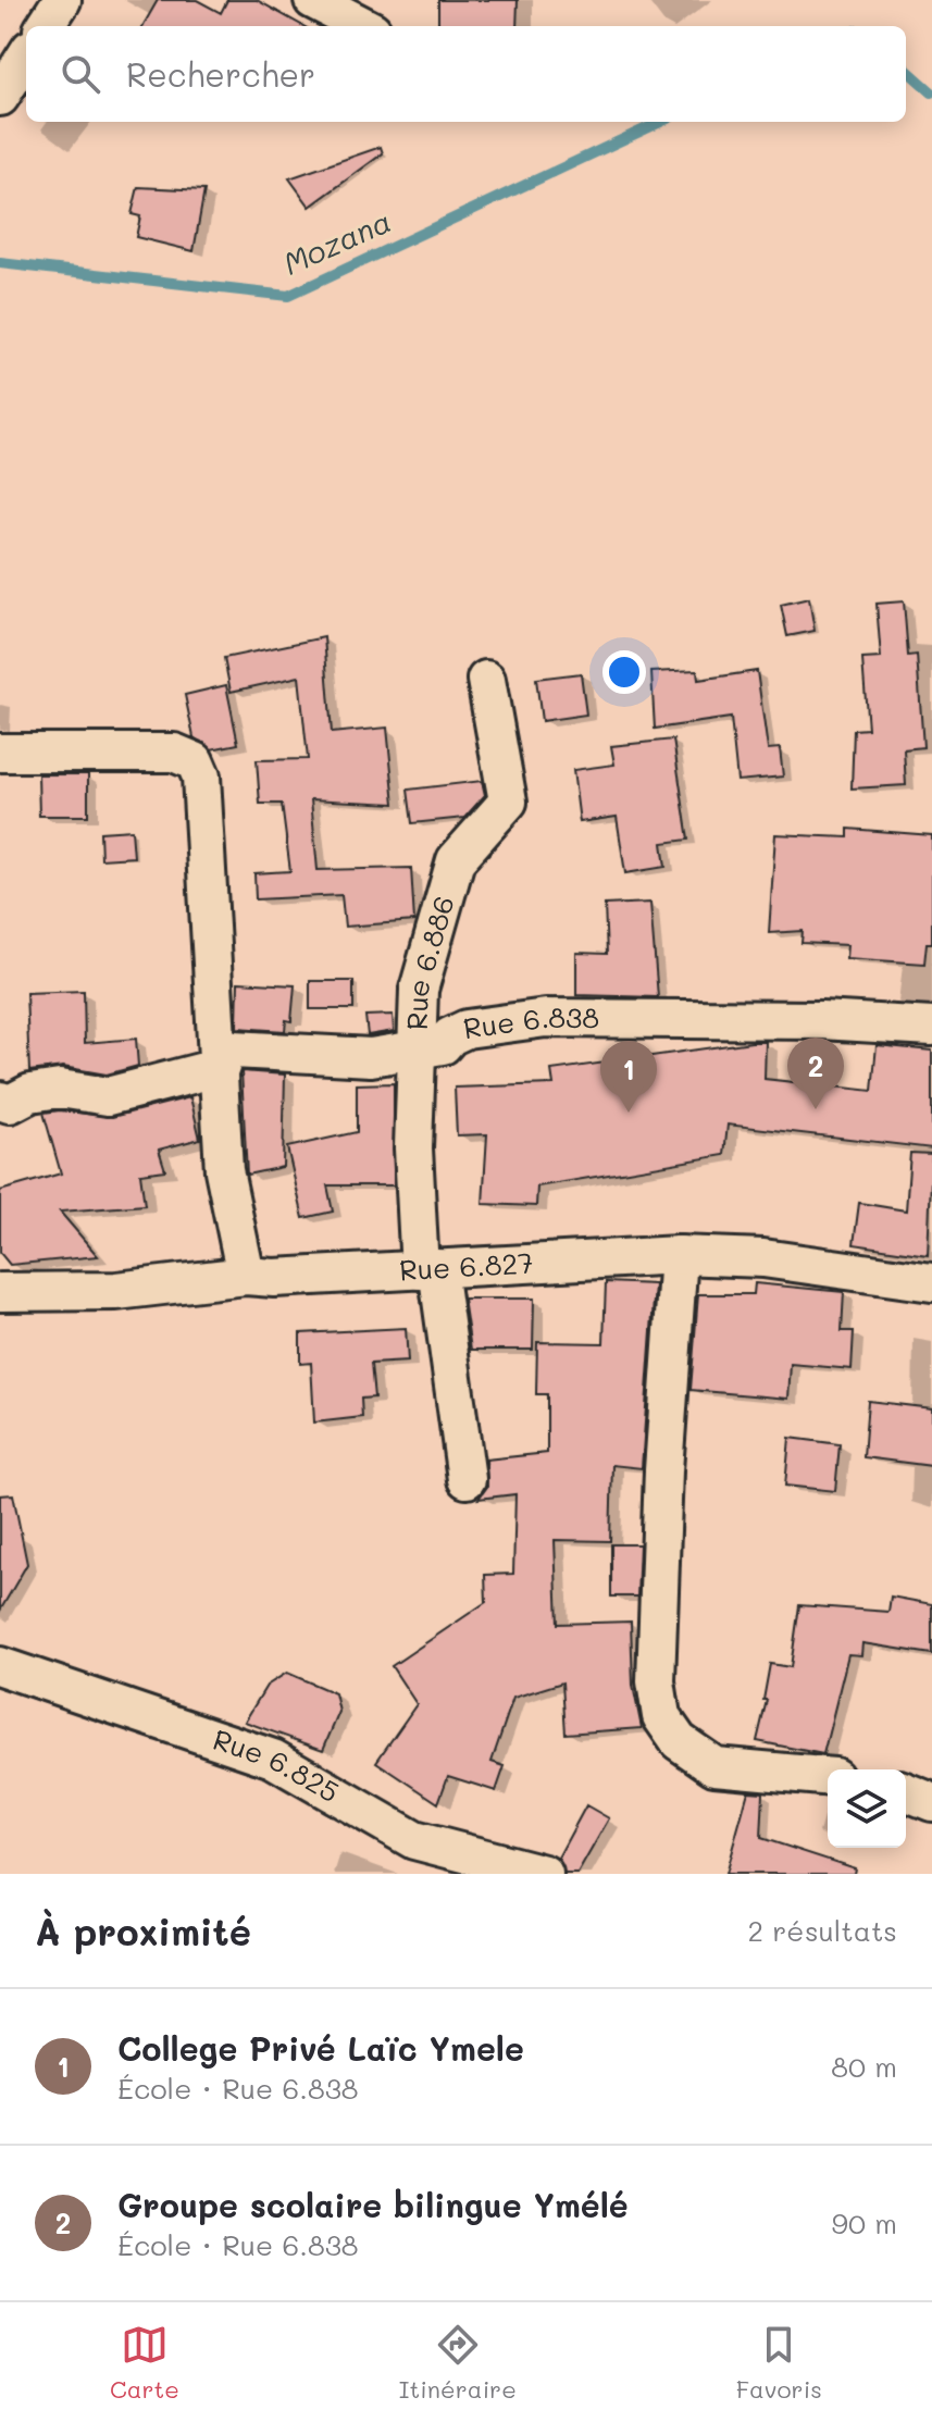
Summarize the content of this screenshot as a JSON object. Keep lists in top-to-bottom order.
{
  "streets": {
    "street": [
      "Rue 6.886",
      "Rue 6.838",
      "Rue 6.827",
      "Rue 6.825"
    ]
  },
  "crossings": [
    ["Rue 6.886", "Rue 6.838"],
    ["Rue 6.886", "Rue 6.827"]
  ],
  "water": ["Mozana"],
  "page": {
    "search": "Rechercher",
    "pins": ["2", "1"],
    "heading": ["À proximité", "2 résultats"],
    "list": [
      {
        "mark": "1",
        "name": "College Privé Laïc Ymele",
        "note": "École · Rue 6.838",
        "value": "80 m"
      },
      {
        "mark": "2",
        "name": "Groupe scolaire bilingue Ymélé",
        "note": "École · Rue 6.838",
        "value": "90 m"
      }
    ],
    "nav": ["Carte", "Itinéraire", "Favoris"]
  }
}
